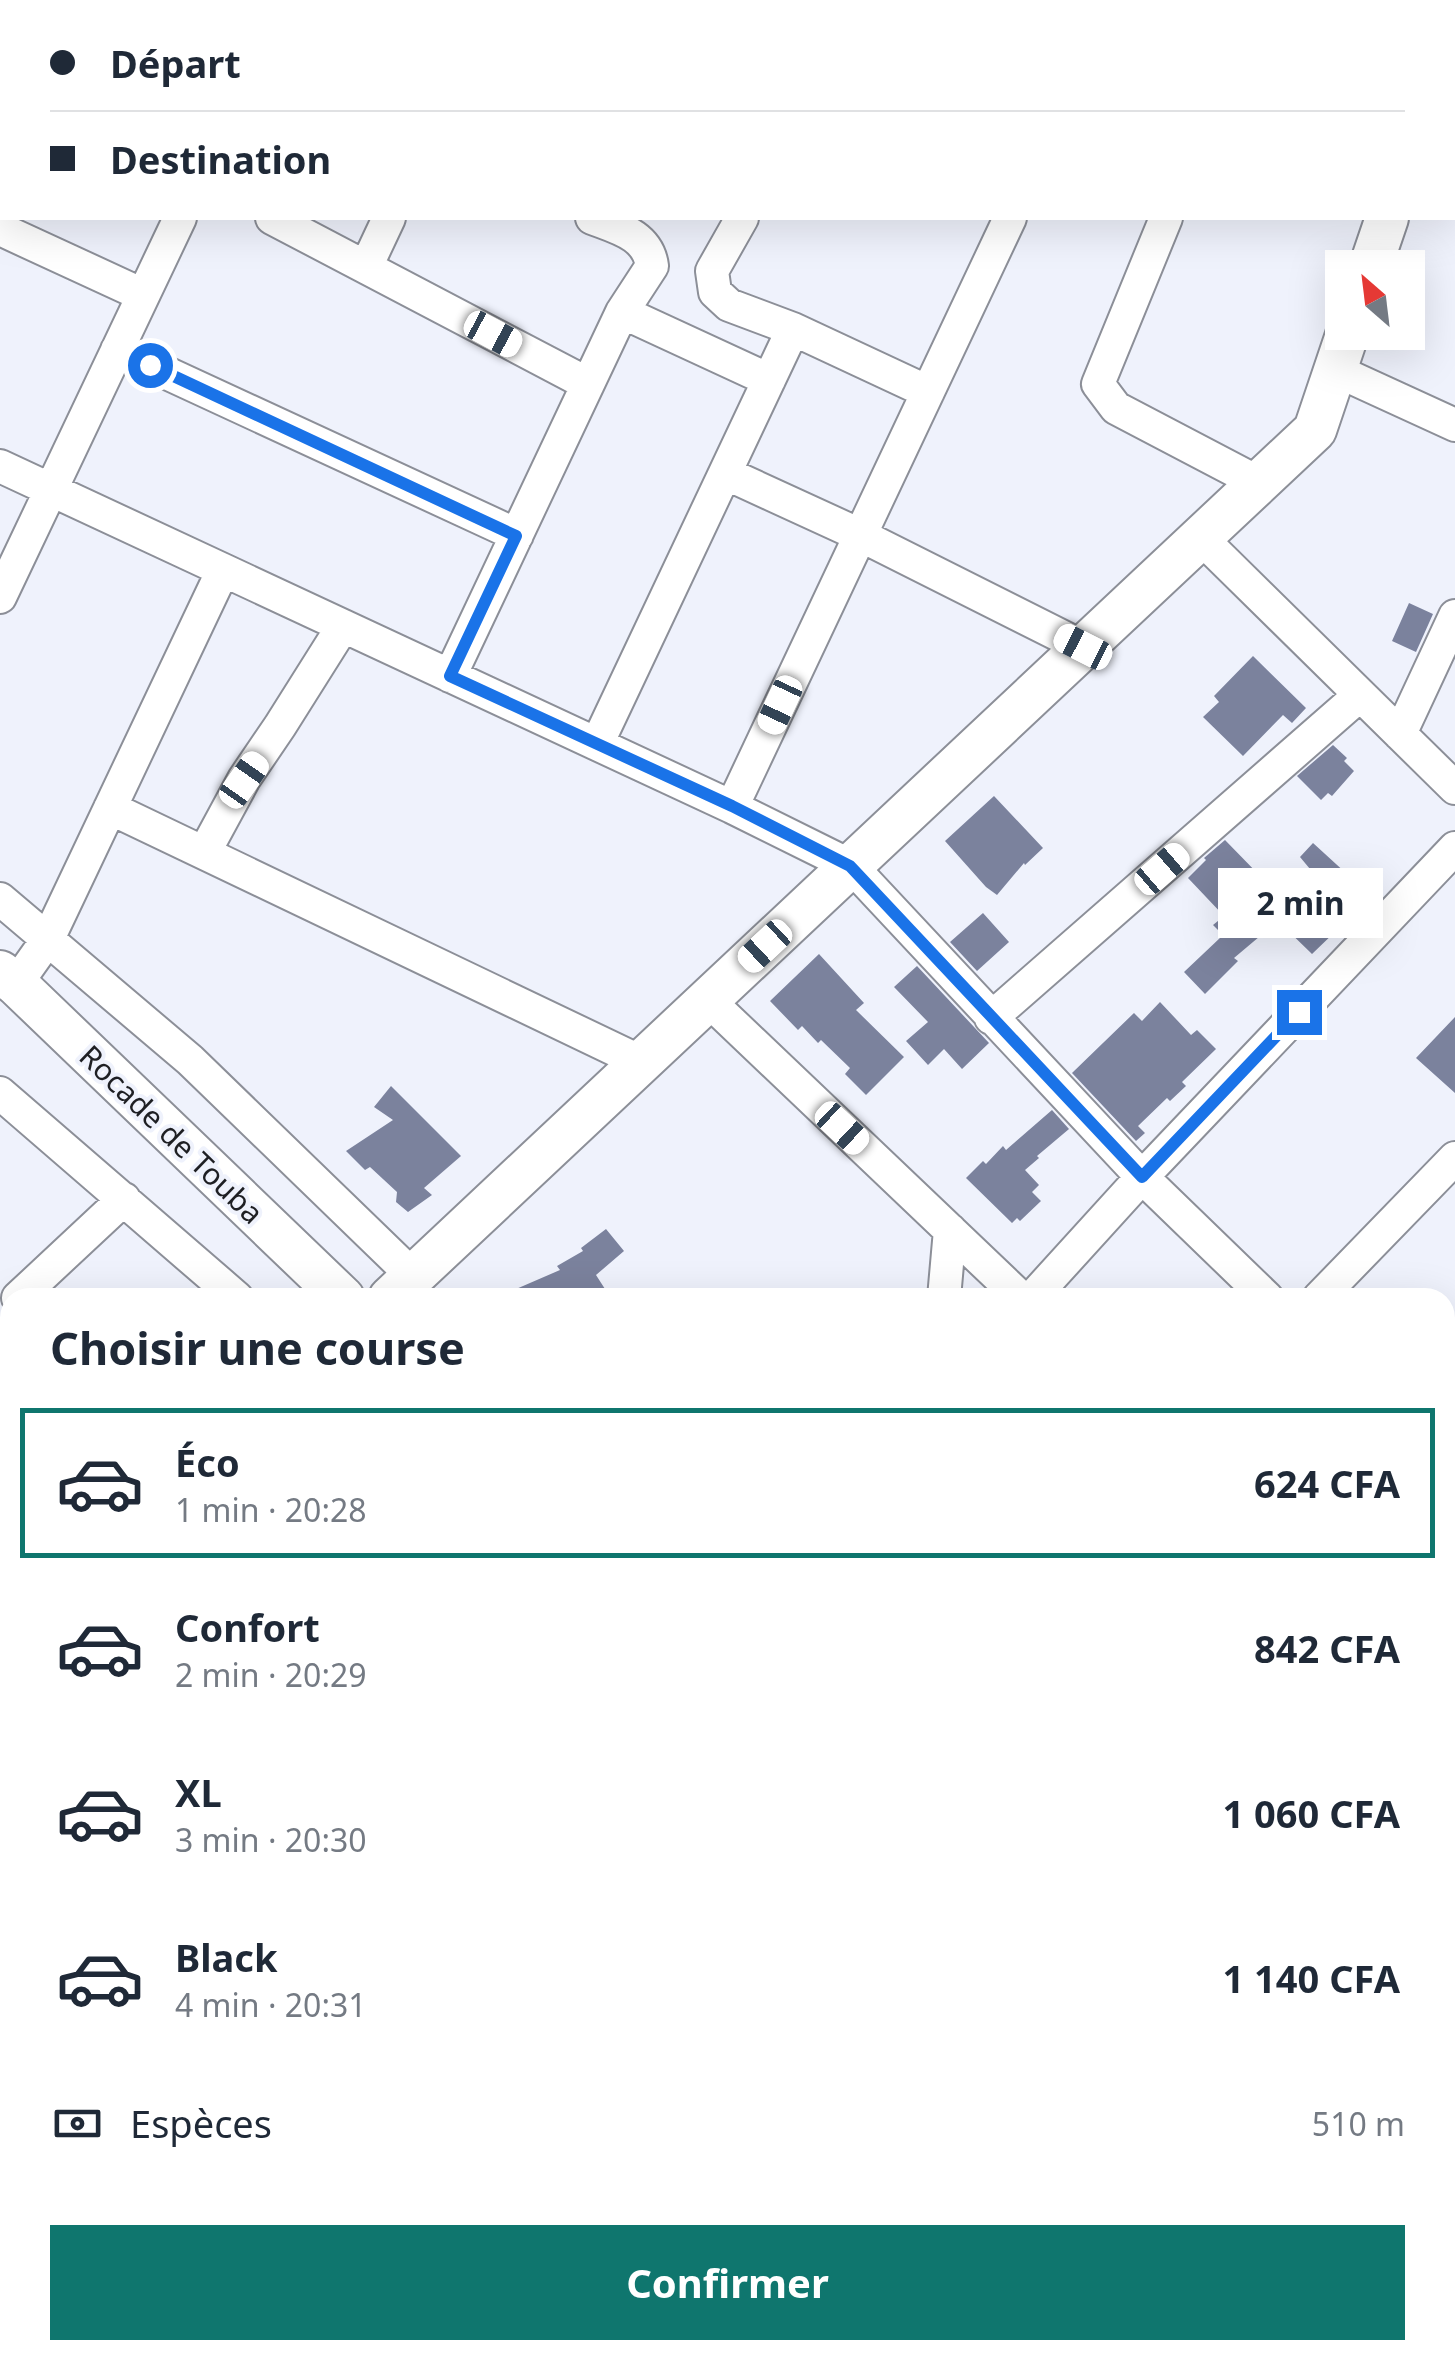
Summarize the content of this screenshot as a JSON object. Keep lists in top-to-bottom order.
{
  "streets": {
    "main road": ["Rocade de Touba"]
  },
  "north": "top left",
  "page": {
    "banner": ["Départ", "Destination"],
    "bubble": "2 min",
    "heading": "Choisir une course",
    "list": [
      {
        "name": "Éco",
        "note": "1 min · 20:28",
        "value": "624 CFA"
      },
      {
        "name": "Confort",
        "note": "2 min · 20:29",
        "value": "842 CFA"
      },
      {
        "name": "XL",
        "note": "3 min · 20:30",
        "value": "1 060 CFA"
      },
      {
        "name": "Black",
        "note": "4 min · 20:31",
        "value": "1 140 CFA"
      }
    ],
    "pay": ["Espèces", "510 m"],
    "buttons": "Confirmer"
  }
}
